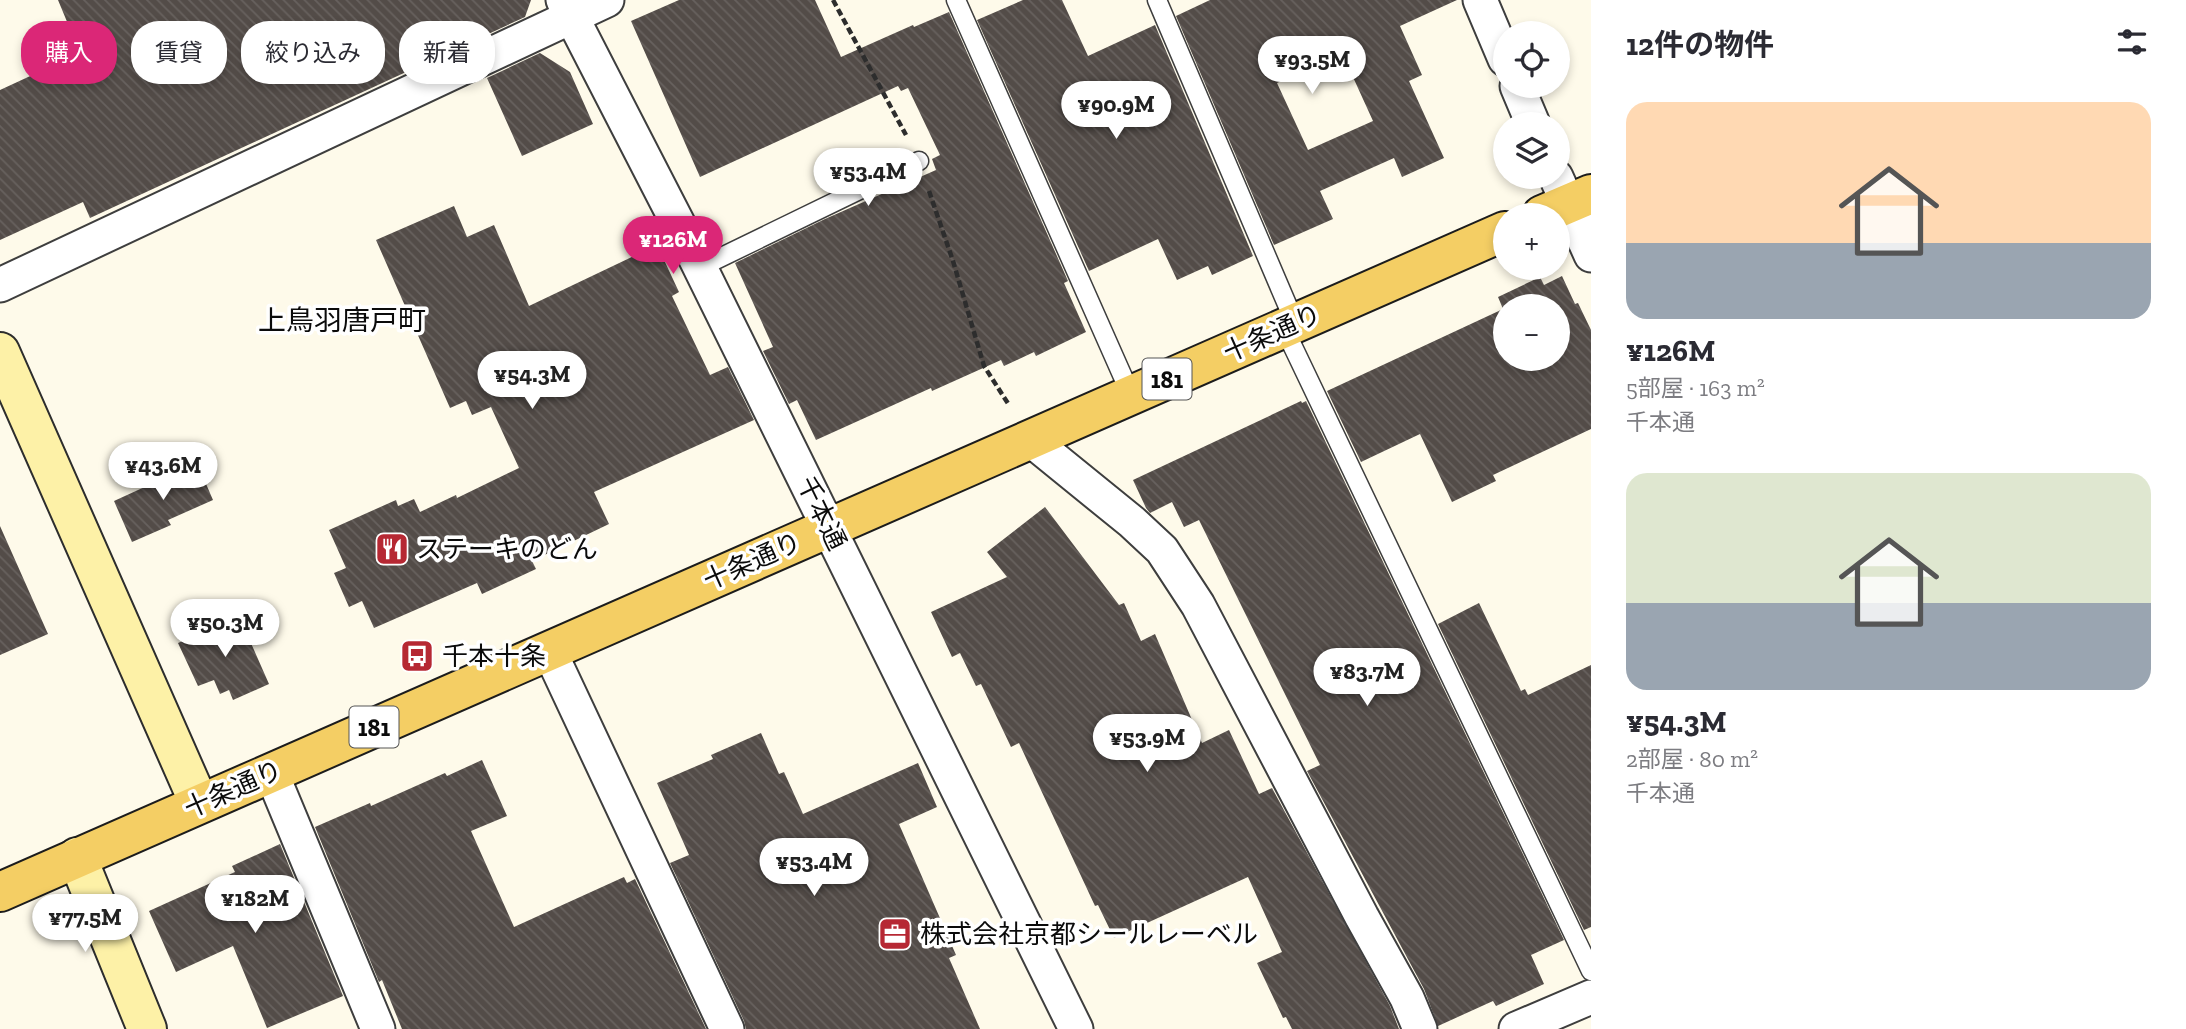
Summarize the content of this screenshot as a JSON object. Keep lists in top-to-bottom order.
{
  "streets": {
    "main road": ["十条通り", "181"],
    "street": ["千本通"]
  },
  "crossings": [
    ["十条通り", "千本通"]
  ],
  "districts": ["上鳥羽唐戸町"],
  "places": {
    "restaurant": ["ステーキのどん"],
    "bus stop": ["千本十条"],
    "office": ["株式会社京都シールレーベル"]
  },
  "page": {
    "heading": "12件の物件",
    "map_buttons": ["+", "−"],
    "chip": [
      "購入",
      "賃貸",
      "絞り込み",
      "新着"
    ],
    "price": [
      "¥93.5M",
      "¥90.9M",
      "¥53.4M",
      "¥126M",
      "¥54.3M",
      "¥43.6M",
      "¥50.3M",
      "¥83.7M",
      "¥53.9M",
      "¥53.4M",
      "¥182M",
      "¥77.5M"
    ],
    "list": [
      {
        "name": "¥126M",
        "note": "5部屋 · 163 m² · 千本通"
      },
      {
        "name": "¥54.3M",
        "note": "2部屋 · 80 m² · 千本通"
      }
    ]
  }
}
